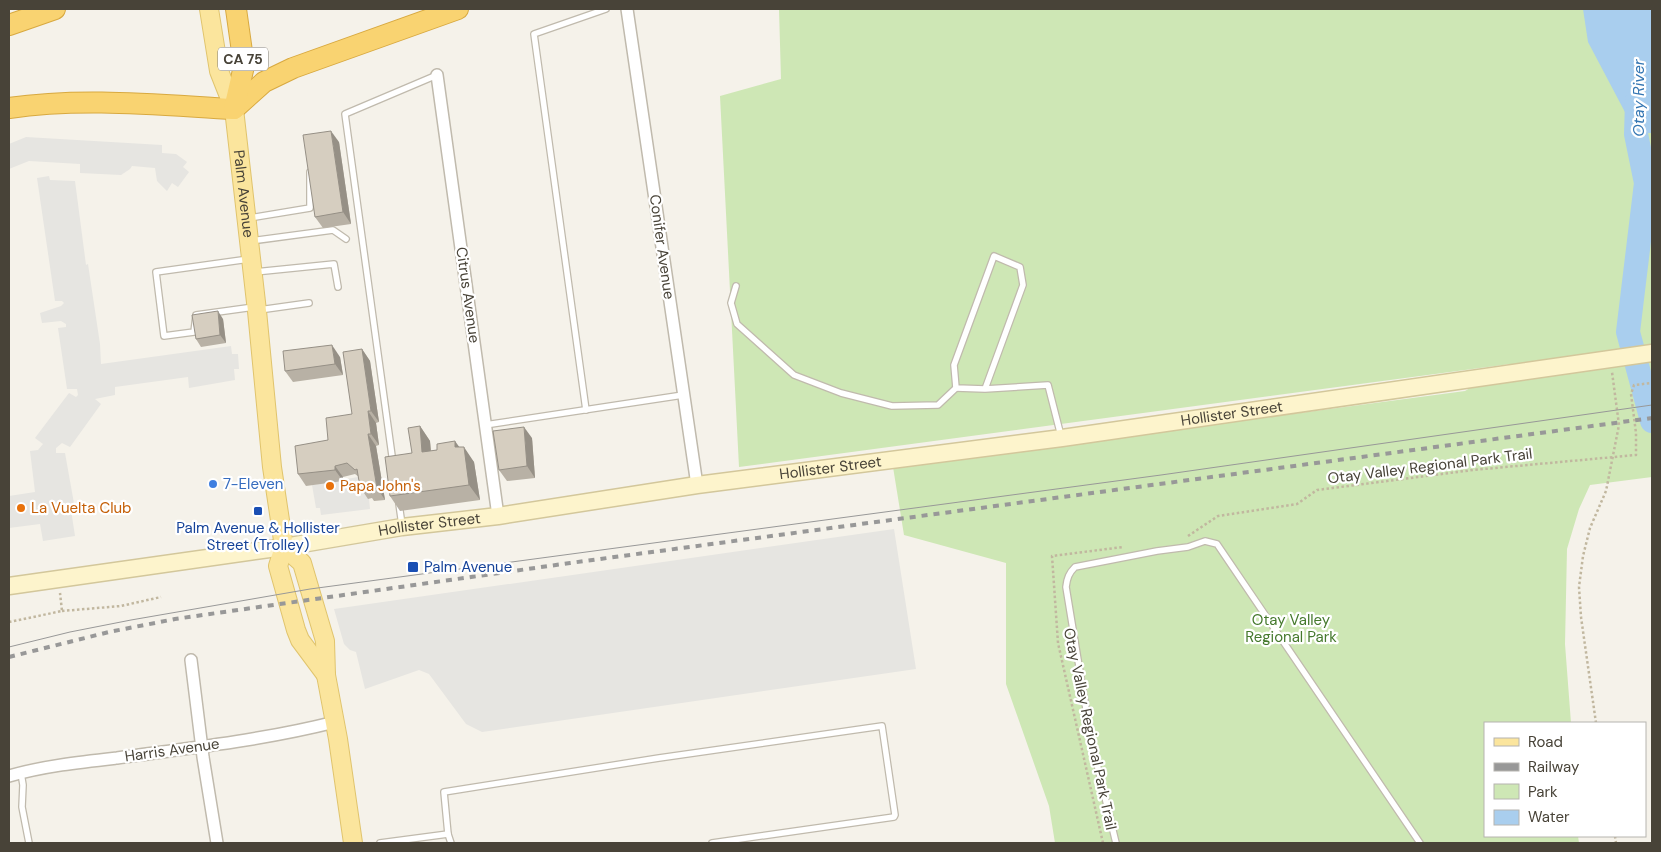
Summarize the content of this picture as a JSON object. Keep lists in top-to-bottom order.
{
  "streets": {
    "highway": ["CA 75", "Palm Avenue"],
    "main road": ["Hollister Street"],
    "street": ["Conifer Avenue", "Citrus Avenue", "Harris Avenue"],
    "path": ["Otay Valley Regional Park Trail"]
  },
  "crossings": [
    ["Palm Avenue", "Hollister Street"],
    ["Palm Avenue", "Harris Avenue"],
    ["Conifer Avenue", "Hollister Street"],
    ["Citrus Avenue", "Hollister Street"]
  ],
  "water": ["Otay River"],
  "parks": ["Otay Valley Regional Park"],
  "places": {
    "other": ["7-Eleven", "Papa John's", "La Vuelta Club"],
    "transit": ["Palm Avenue & Hollister Street (Trolley)", "Palm Avenue"]
  },
  "legend": [
    "Road",
    "Railway",
    "Park",
    "Water"
  ]
}
